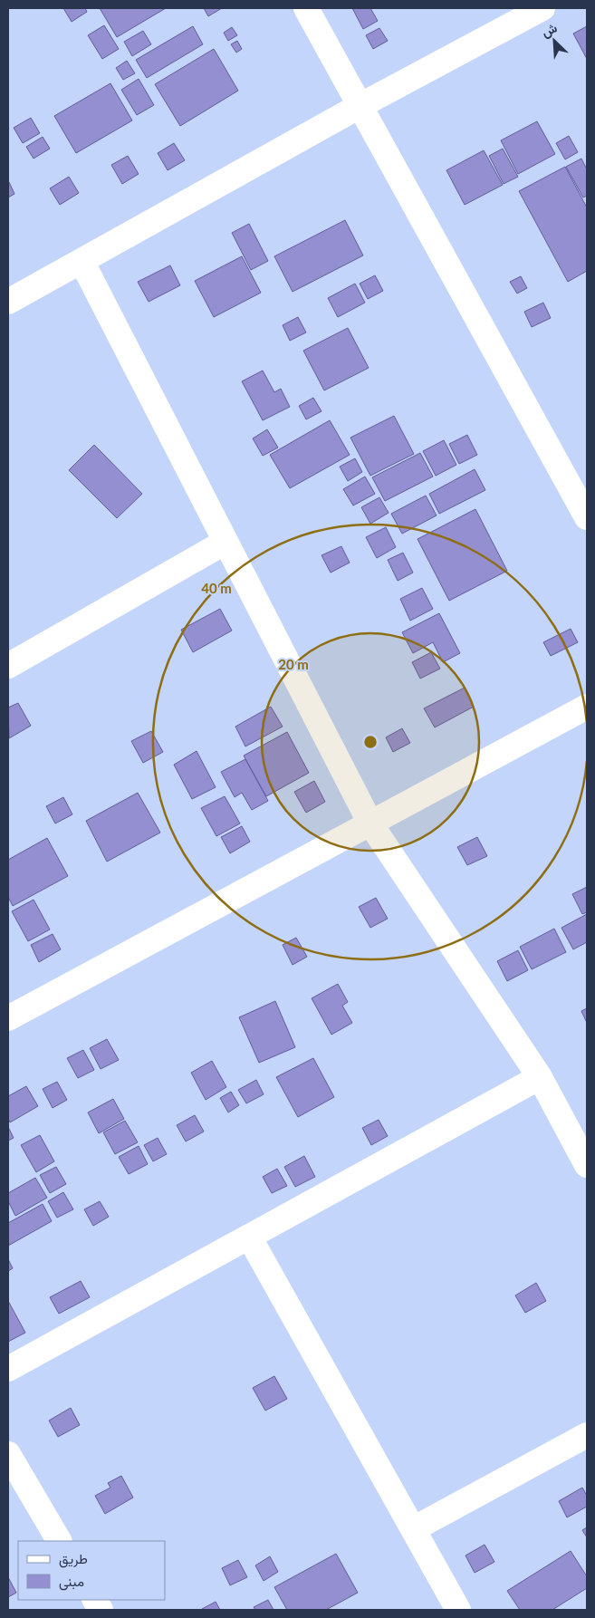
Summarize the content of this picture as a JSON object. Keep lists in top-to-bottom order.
{
  "legend": ["طريق", "مبنى"],
  "north": "top left",
  "rings": ["40 m", "20 m"]
}
